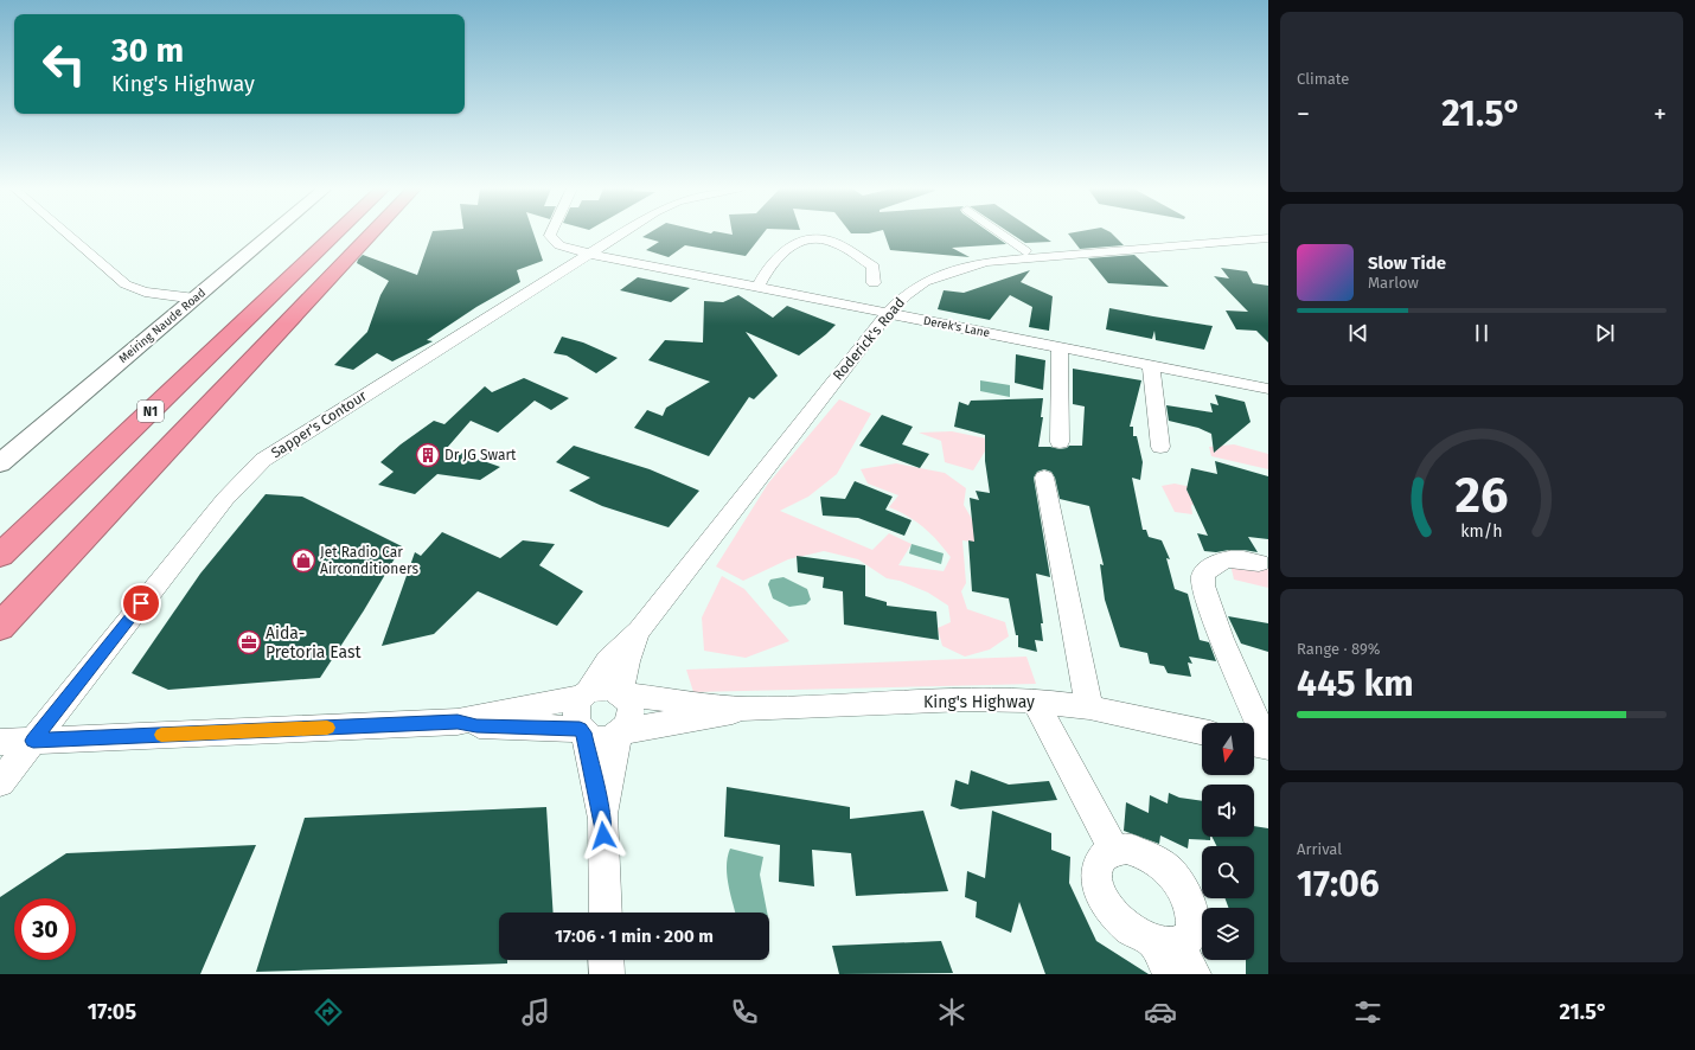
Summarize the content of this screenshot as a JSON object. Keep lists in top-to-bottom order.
{
  "streets": {
    "highway": ["N1"],
    "street": [
      "Meiring Naude Road",
      "Derek's Lane",
      "Roderick's Road",
      "Sapper's Contour",
      "King's Highway"
    ]
  },
  "crossings": [
    ["Derek's Lane", "Roderick's Road"],
    ["Derek's Lane", "Sapper's Contour"],
    ["Roderick's Road", "King's Highway"]
  ],
  "places": {
    "building": ["Dr JG Swart"],
    "shop": ["Jet Radio Car Airconditioners"],
    "office": ["Aida- Pretoria East"]
  },
  "north": "bottom",
  "page": {
    "tile": [
      "Climate",
      ["Range · 89%", "445 km"],
      ["Arrival", "17:06"]
    ],
    "turn": ["30 m", "King's Highway"],
    "heat": ["−", "21.5°", "+"],
    "song": ["Slow Tide", "Marlow"],
    "limit": "30",
    "trip": "17:06 · 1 min · 200 m",
    "tabs": ["17:05", "21.5°"],
    "gauge": ["26", "km/h"]
  }
}
